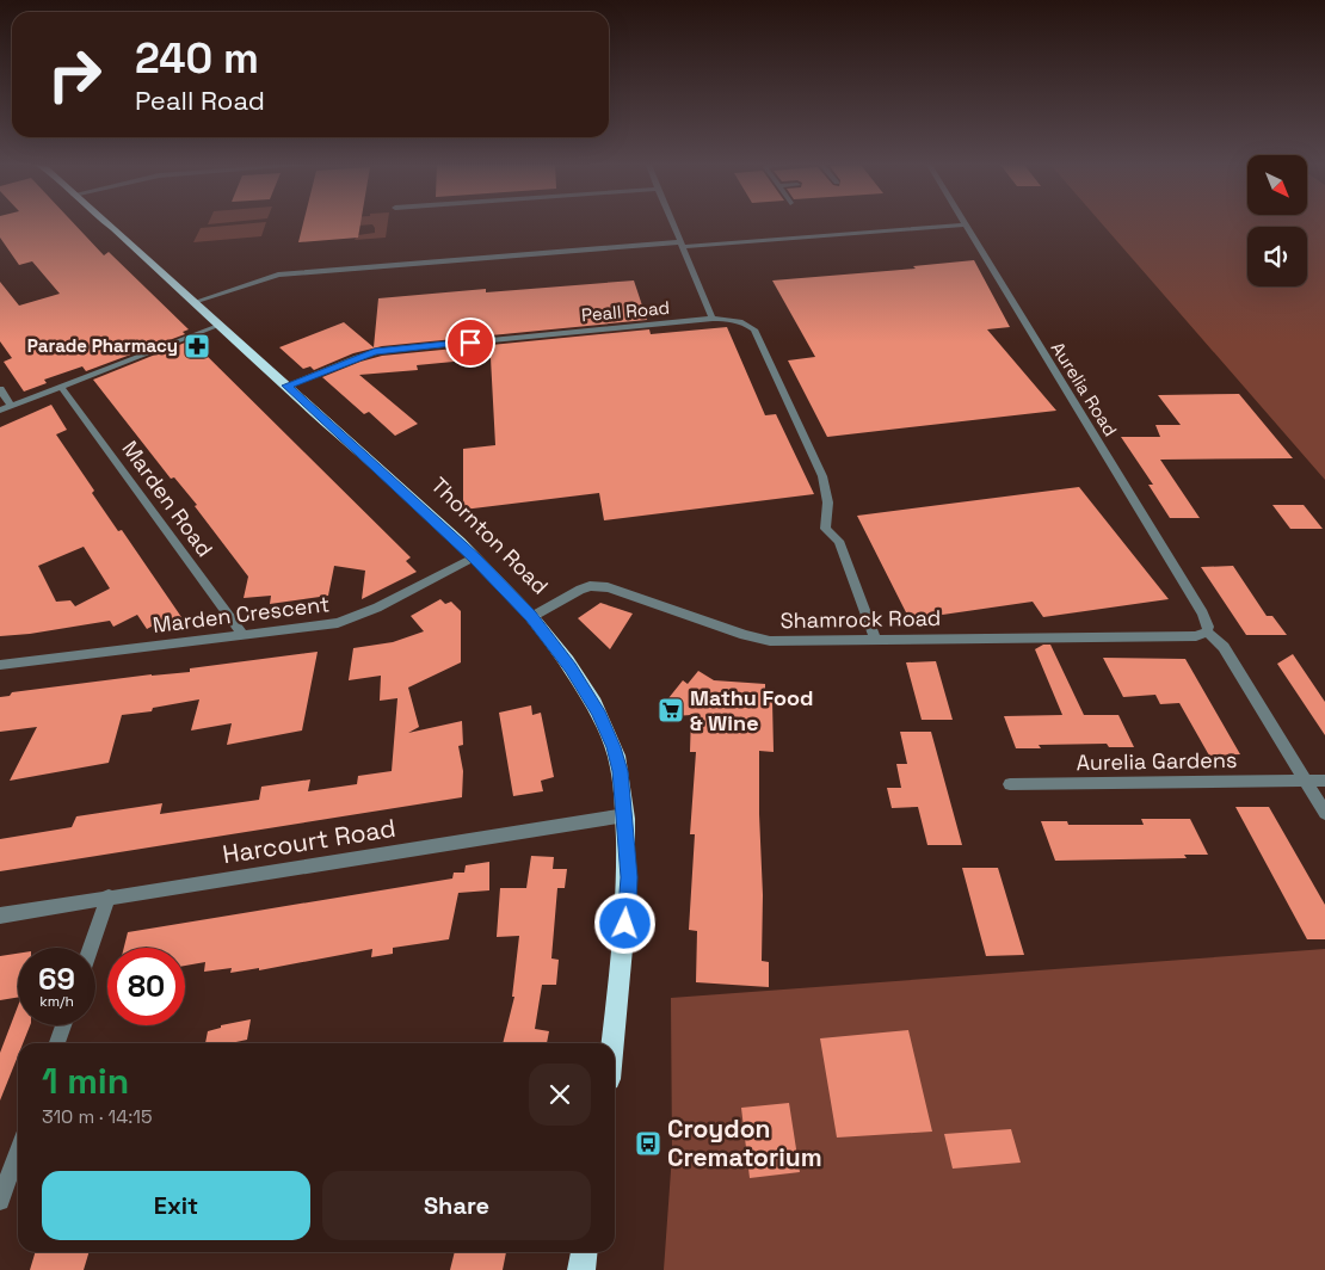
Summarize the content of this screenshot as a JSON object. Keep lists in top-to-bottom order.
{
  "streets": {
    "highway": ["Thornton Road"],
    "street": [
      "Peall Road",
      "Aurelia Road",
      "Marden Road",
      "Marden Crescent",
      "Shamrock Road",
      "Aurelia Gardens",
      "Harcourt Road"
    ]
  },
  "crossings": [
    ["Peall Road", "Thornton Road"],
    ["Peall Road", "Shamrock Road"],
    ["Aurelia Road", "Shamrock Road"],
    ["Marden Road", "Marden Crescent"],
    ["Thornton Road", "Marden Crescent"],
    ["Thornton Road", "Shamrock Road"],
    ["Thornton Road", "Harcourt Road"]
  ],
  "places": {
    "pharmacy": ["Parade Pharmacy"],
    "supermarket": ["Mathu Food & Wine"],
    "bus stop": ["Croydon Crematorium"]
  },
  "north": "bottom right",
  "page": {
    "turn": ["240 m", "Peall Road"],
    "speed": "69 km/h",
    "limit": "80",
    "heading": ["1 min", "310 m · 14:15"],
    "buttons": ["Exit", "Share"]
  }
}
